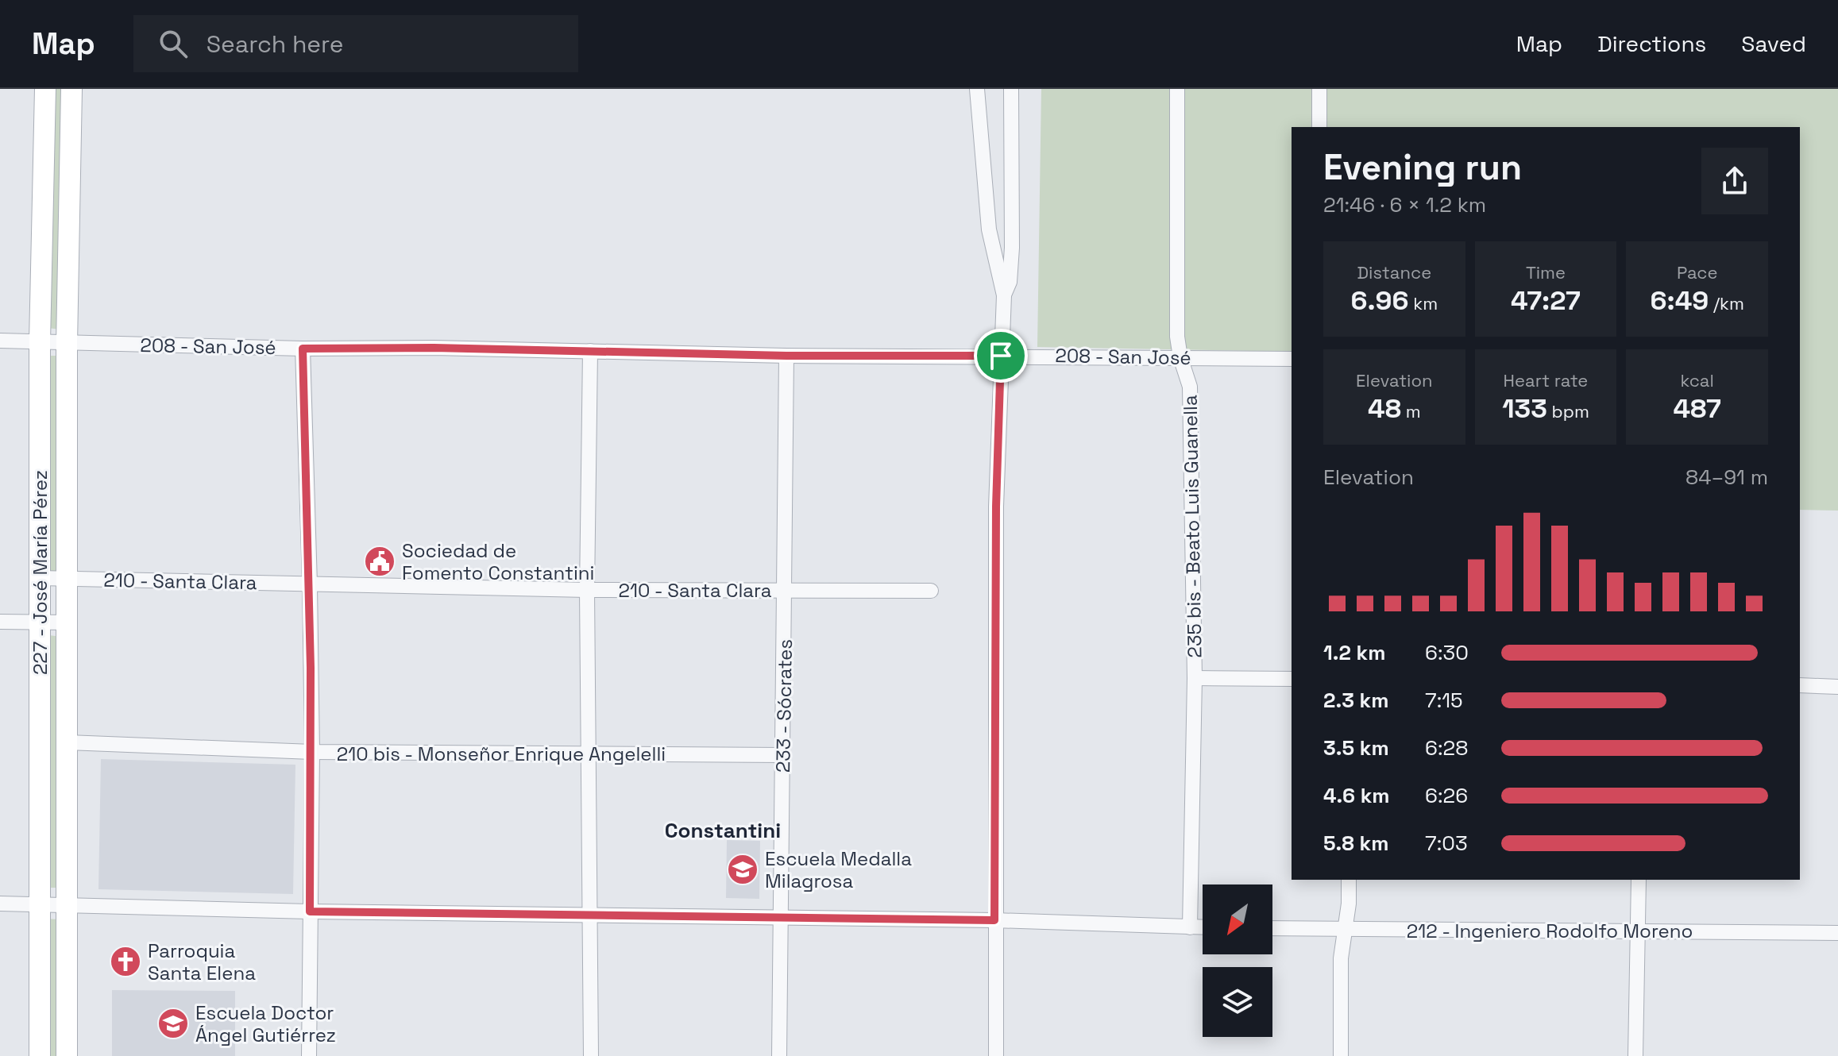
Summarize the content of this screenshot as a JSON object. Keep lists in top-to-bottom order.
{
  "streets": {
    "street": [
      "208 - San José",
      "235 bis - Beato Luis Guanella",
      "227 - José María Pérez",
      "210 - Santa Clara",
      "233 - Sócrates",
      "210 bis - Monseñor Enrique Angelelli",
      "212 - Ingeniero Rodolfo Moreno"
    ]
  },
  "crossings": [
    ["208 - San José", "235 bis - Beato Luis Guanella"],
    ["208 - San José", "227 - José María Pérez"],
    ["208 - San José", "233 - Sócrates"],
    ["227 - José María Pérez", "210 - Santa Clara"],
    ["227 - José María Pérez", "210 bis - Monseñor Enrique Angelelli"],
    ["210 - Santa Clara", "233 - Sócrates"],
    ["233 - Sócrates", "210 bis - Monseñor Enrique Angelelli"]
  ],
  "districts": ["Constantini"],
  "places": {
    "public building": ["Sociedad de Fomento Constantini"],
    "school or university": ["Escuela Medalla Milagrosa", "Escuela Doctor Ángel Gutiérrez"],
    "church": ["Parroquia Santa Elena"]
  },
  "north": "bottom left",
  "page": {
    "header": "Map",
    "search": "Search here",
    "nav": ["Map", "Directions", "Saved"],
    "heading": ["Evening run", "21:46 · 6 × 1.2 km"],
    "stats": [
      ["Distance", "6.96 km"],
      ["Time", "47:27"],
      ["Pace", "6:49 /km"],
      ["Elevation", "48 m"],
      ["Heart rate", "133 bpm"],
      ["kcal", "487"]
    ],
    "chart": ["Elevation", "84–91 m"],
    "list": [
      {
        "name": "1.2 km",
        "note": "6:30"
      },
      {
        "name": "2.3 km",
        "note": "7:15"
      },
      {
        "name": "3.5 km",
        "note": "6:28"
      },
      {
        "name": "4.6 km",
        "note": "6:26"
      },
      {
        "name": "5.8 km",
        "note": "7:03"
      }
    ]
  }
}
